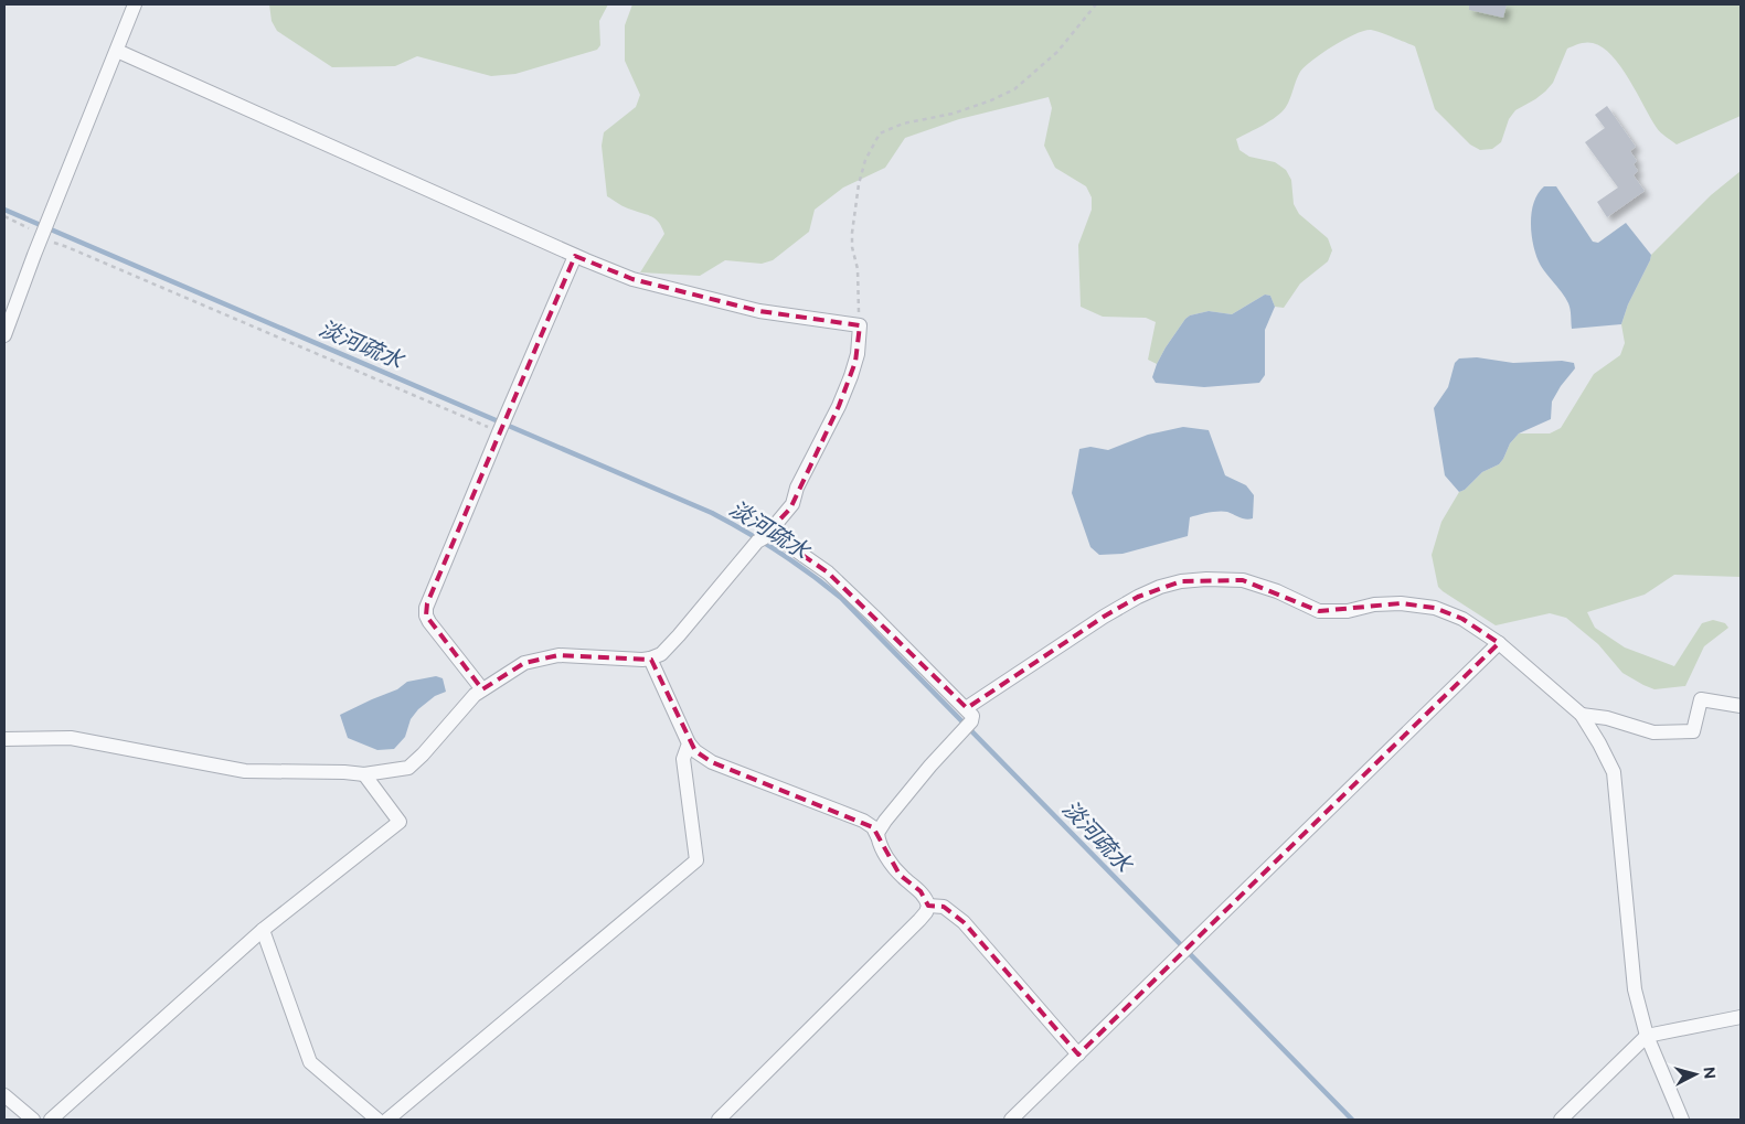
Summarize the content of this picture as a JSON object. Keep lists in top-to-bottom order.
{
  "water": ["淡河疏水"],
  "north": "right"
}
